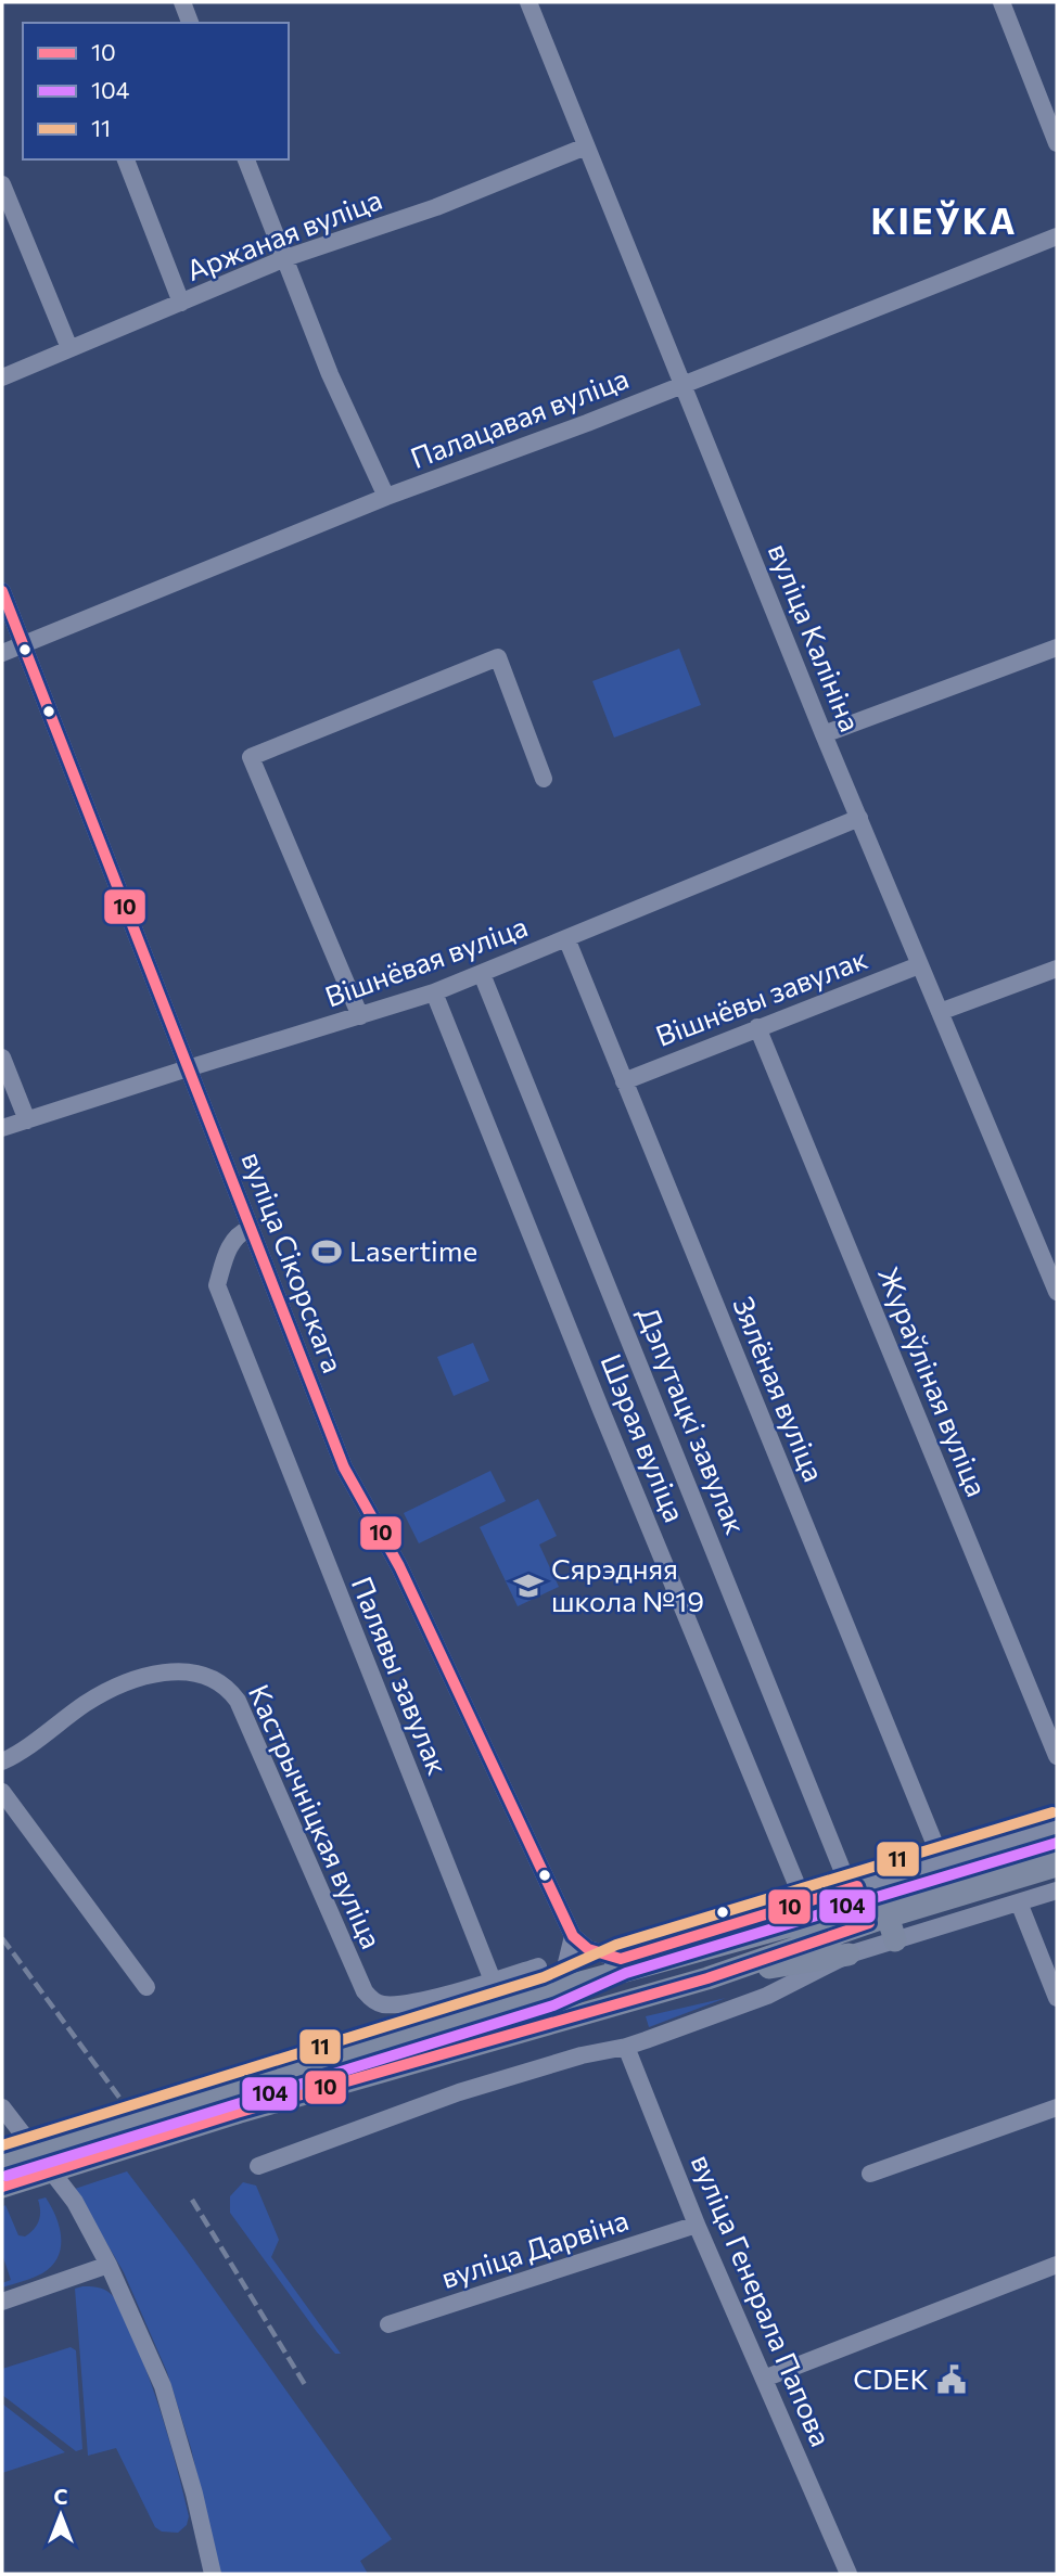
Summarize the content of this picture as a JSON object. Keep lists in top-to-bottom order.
{
  "streets": {
    "street": [
      "Аржаная вуліца",
      "Палацавая вуліца",
      "вуліца Калініна",
      "Вішнёвая вуліца",
      "Вішнёвы завулак",
      "вуліца Сікорскага",
      "Жураўліная вуліца",
      "Зялёная вуліца",
      "Дэпутацкі завулак",
      "Шэрая вуліца",
      "Палявы завулак",
      "Кастрычніцкая вуліца",
      "вуліца Дарвіна",
      "вуліца Генерала Папова"
    ]
  },
  "crossings": [
    ["Аржаная вуліца", "вуліца Калініна"],
    ["Палацавая вуліца", "вуліца Калініна"],
    ["Палацавая вуліца", "вуліца Сікорскага"],
    ["вуліца Калініна", "Вішнёвая вуліца"],
    ["вуліца Калініна", "Вішнёвы завулак"],
    ["Вішнёвая вуліца", "вуліца Сікорскага"],
    ["Вішнёвая вуліца", "Зялёная вуліца"],
    ["Вішнёвая вуліца", "Дэпутацкі завулак"],
    ["Вішнёвая вуліца", "Шэрая вуліца"],
    ["Вішнёвы завулак", "Жураўліная вуліца"],
    ["Вішнёвы завулак", "Зялёная вуліца"],
    ["вуліца Сікорскага", "Палявы завулак"],
    ["Палявы завулак", "Кастрычніцкая вуліца"],
    ["вуліца Дарвіна", "вуліца Генерала Папова"]
  ],
  "districts": ["КІЕЎКА"],
  "places": {
    "sports": ["Lasertime"],
    "school or university": ["Сярэдняя школа №19"],
    "public building": ["CDEK"]
  },
  "lines": ["transit line 10", "transit line 11", "transit line 104"],
  "legend": ["10", "104", "11"],
  "north": "top"
}
